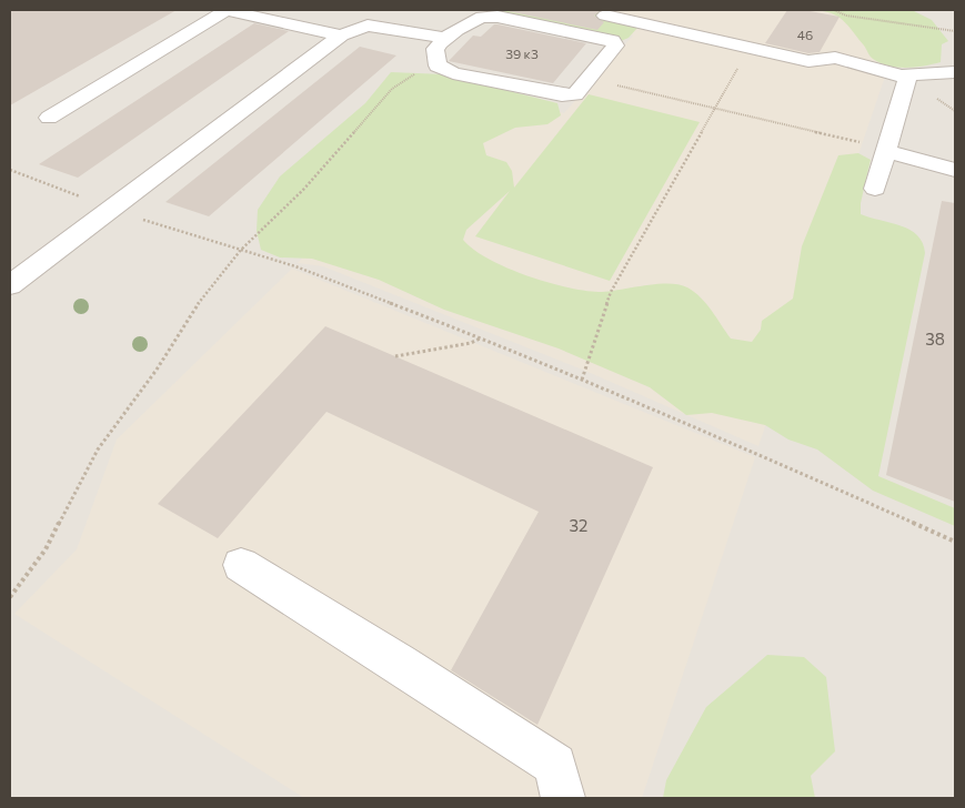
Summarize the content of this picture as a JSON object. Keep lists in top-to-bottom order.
{
  "house_numbers": [
    "46",
    "39 к3",
    "38",
    "32"
  ]
}
